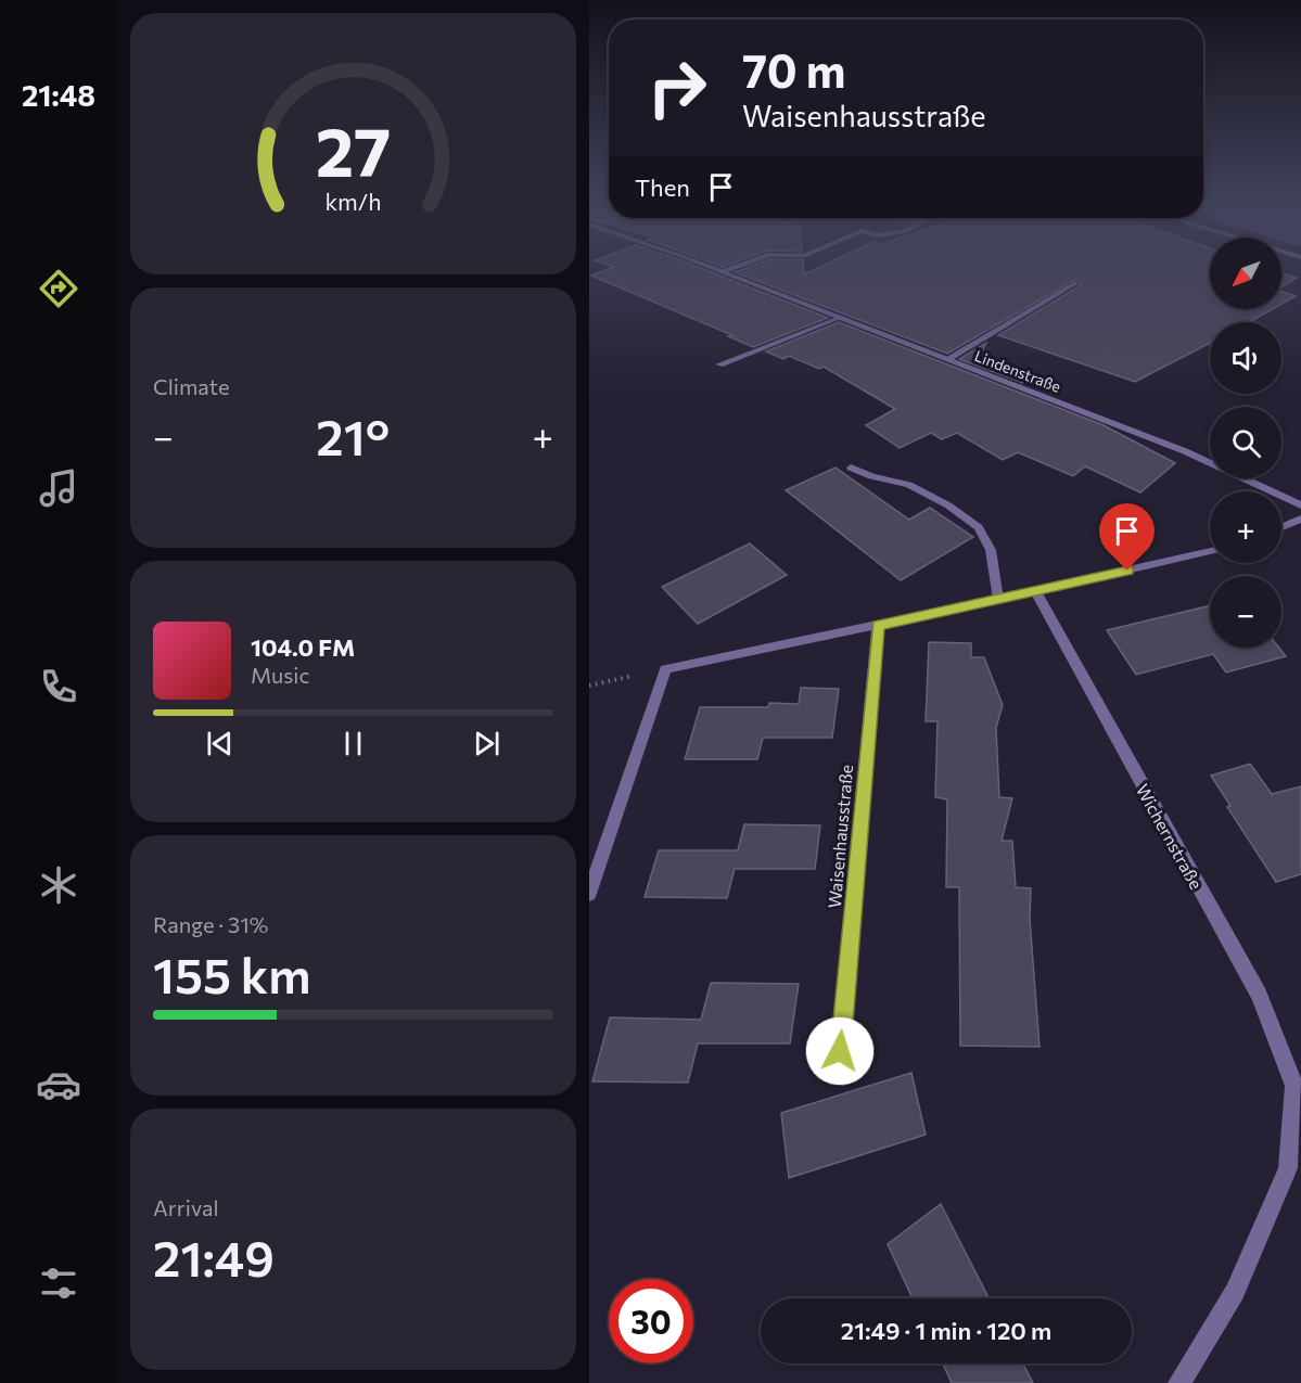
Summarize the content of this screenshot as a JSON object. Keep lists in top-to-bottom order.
{
  "streets": {
    "street": ["Lindenstraße", "Waisenhausstraße", "Wichernstraße"]
  },
  "north": "bottom left",
  "page": {
    "tabs": "21:48",
    "turn": ["70 m", "Waisenhausstraße"],
    "then": "Then",
    "map_buttons": ["+", "−"],
    "tile": [
      "Climate",
      ["Range · 31%", "155 km"],
      ["Arrival", "21:49"]
    ],
    "heat": ["−", "21°", "+"],
    "song": ["104.0 FM", "Music"],
    "limit": "30",
    "trip": "21:49 · 1 min · 120 m",
    "gauge": ["27", "km/h"]
  }
}
